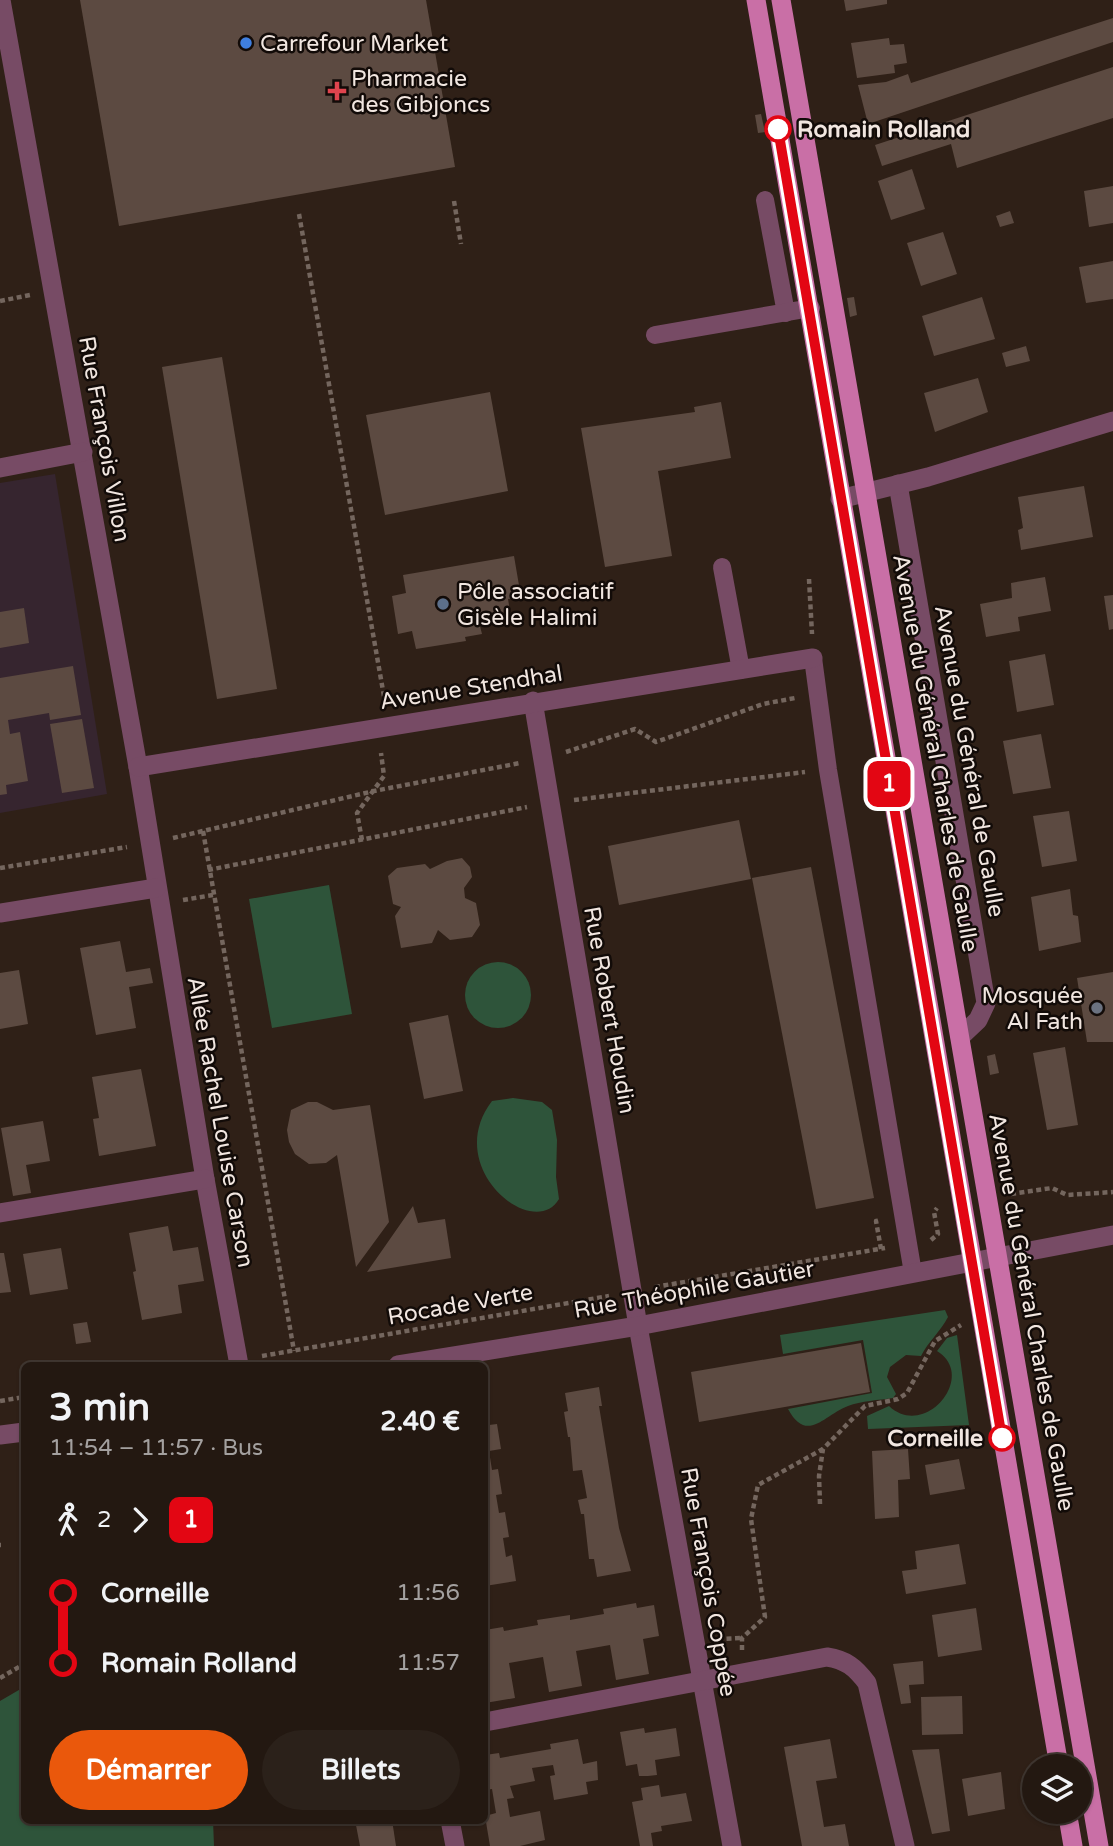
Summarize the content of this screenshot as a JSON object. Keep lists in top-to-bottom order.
{
  "streets": {
    "main road": ["Avenue du Général Charles de Gaulle"],
    "street": [
      "Rue François Villon",
      "Avenue Stendhal",
      "Avenue du Général de Gaulle",
      "Rue Robert Houdin",
      "Allée Rachel Louise Carson",
      "Rue Théophile Gautier",
      "Rue François Coppée"
    ],
    "path": ["Rocade Verte"]
  },
  "crossings": [
    ["Rue François Villon", "Avenue Stendhal"],
    ["Rue François Villon", "Allée Rachel Louise Carson"],
    ["Avenue Stendhal", "Rue Robert Houdin"],
    ["Avenue du Général Charles de Gaulle", "Avenue du Général de Gaulle"],
    ["Avenue du Général Charles de Gaulle", "Rue Théophile Gautier"],
    ["Rue Robert Houdin", "Rue Théophile Gautier"],
    ["Rue Robert Houdin", "Rocade Verte"],
    ["Rue Robert Houdin", "Rue François Coppée"],
    ["Rue Théophile Gautier", "Rue François Coppée"]
  ],
  "places": {
    "other": [
      "Carrefour Market",
      "Romain Rolland",
      "Pôle associatif Gisèle Halimi",
      "Mosquée Al Fath",
      "Corneille"
    ],
    "health": ["Pharmacie des Gibjoncs"]
  },
  "lines": ["bus line 1"],
  "page": {
    "on_map": "1",
    "heading": ["3 min", "11:54 – 11:57 · Bus", "2.40 €"],
    "legs": ["2", "1"],
    "list": [
      {
        "name": "Corneille",
        "value": "11:56"
      },
      {
        "name": "Romain Rolland",
        "value": "11:57"
      }
    ],
    "buttons": ["Démarrer", "Billets"]
  }
}
